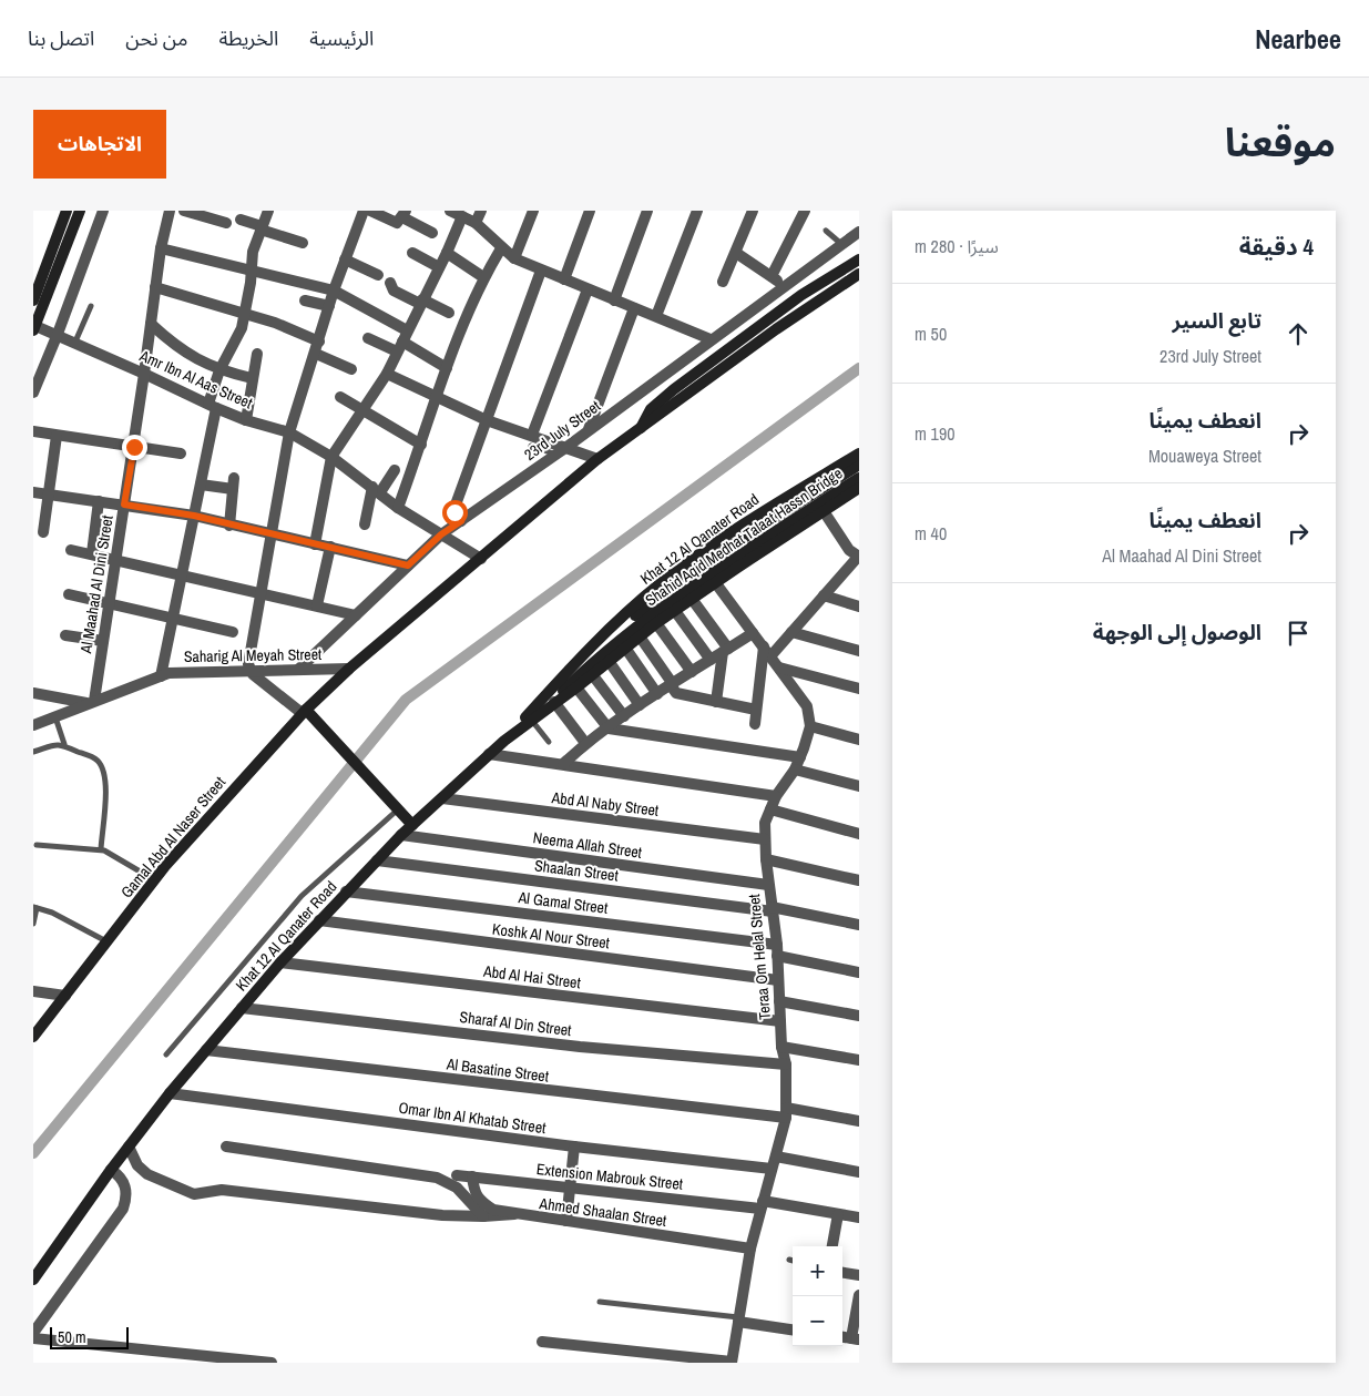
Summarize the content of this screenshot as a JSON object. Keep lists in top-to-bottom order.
{
  "streets": {
    "main road": ["Shahid Aqid Medhat Talaat Hassn Bridge", "Khat 12 Al Qanater Road", "Gamal Abd Al Naser Street"],
    "street": [
      "Amr Ibn Al Aas Street",
      "23rd July Street",
      "Al Maahad Al Dini Street",
      "Saharig Al Meyah Street",
      "Abd Al Naby Street",
      "Neema Allah Street",
      "Shaalan Street",
      "Al Gamal Street",
      "Koshk Al Nour Street",
      "Teraa Om Helal Street",
      "Abd Al Hai Street",
      "Sharaf Al Din Street",
      "Al Basatine Street",
      "Omar Ibn Al Khatab Street",
      "Extension Mabrouk Street",
      "Ahmed Shaalan Street"
    ]
  },
  "crossings": [
    ["Amr Ibn Al Aas Street", "23rd July Street"],
    ["Amr Ibn Al Aas Street", "Al Maahad Al Dini Street"],
    ["23rd July Street", "Saharig Al Meyah Street"],
    ["Shahid Aqid Medhat Talaat Hassn Bridge", "Khat 12 Al Qanater Road"],
    ["Khat 12 Al Qanater Road", "Abd Al Naby Street"],
    ["Khat 12 Al Qanater Road", "Neema Allah Street"],
    ["Khat 12 Al Qanater Road", "Shaalan Street"],
    ["Khat 12 Al Qanater Road", "Al Gamal Street"],
    ["Khat 12 Al Qanater Road", "Koshk Al Nour Street"],
    ["Khat 12 Al Qanater Road", "Abd Al Hai Street"],
    ["Khat 12 Al Qanater Road", "Sharaf Al Din Street"],
    ["Khat 12 Al Qanater Road", "Al Basatine Street"],
    ["Khat 12 Al Qanater Road", "Omar Ibn Al Khatab Street"],
    ["Al Maahad Al Dini Street", "Saharig Al Meyah Street"],
    ["Saharig Al Meyah Street", "Gamal Abd Al Naser Street"],
    ["Abd Al Naby Street", "Teraa Om Helal Street"],
    ["Neema Allah Street", "Teraa Om Helal Street"],
    ["Shaalan Street", "Teraa Om Helal Street"],
    ["Al Gamal Street", "Teraa Om Helal Street"],
    ["Koshk Al Nour Street", "Teraa Om Helal Street"],
    ["Teraa Om Helal Street", "Abd Al Hai Street"],
    ["Teraa Om Helal Street", "Sharaf Al Din Street"],
    ["Teraa Om Helal Street", "Al Basatine Street"],
    ["Teraa Om Helal Street", "Omar Ibn Al Khatab Street"],
    ["Teraa Om Helal Street", "Extension Mabrouk Street"],
    ["Teraa Om Helal Street", "Ahmed Shaalan Street"],
    ["Extension Mabrouk Street", "Ahmed Shaalan Street"]
  ],
  "scale_bar": "50 m",
  "page": {
    "header": "Nearbee",
    "nav": [
      "الرئيسية",
      "الخريطة",
      "من نحن",
      "اتصل بنا"
    ],
    "title": "موقعنا",
    "buttons": "الاتجاهات",
    "heading": ["4 دقيقة", "سيرًا · 280 m"],
    "list": [
      ["تابع السير", "23rd July Street", "50 m"],
      ["انعطف يمينًا", "Mouaweya Street", "190 m"],
      ["انعطف يمينًا", "Al Maahad Al Dini Street", "40 m"],
      "الوصول إلى الوجهة"
    ],
    "map_buttons": ["+", "−"],
    "scale": "50 m"
  }
}
